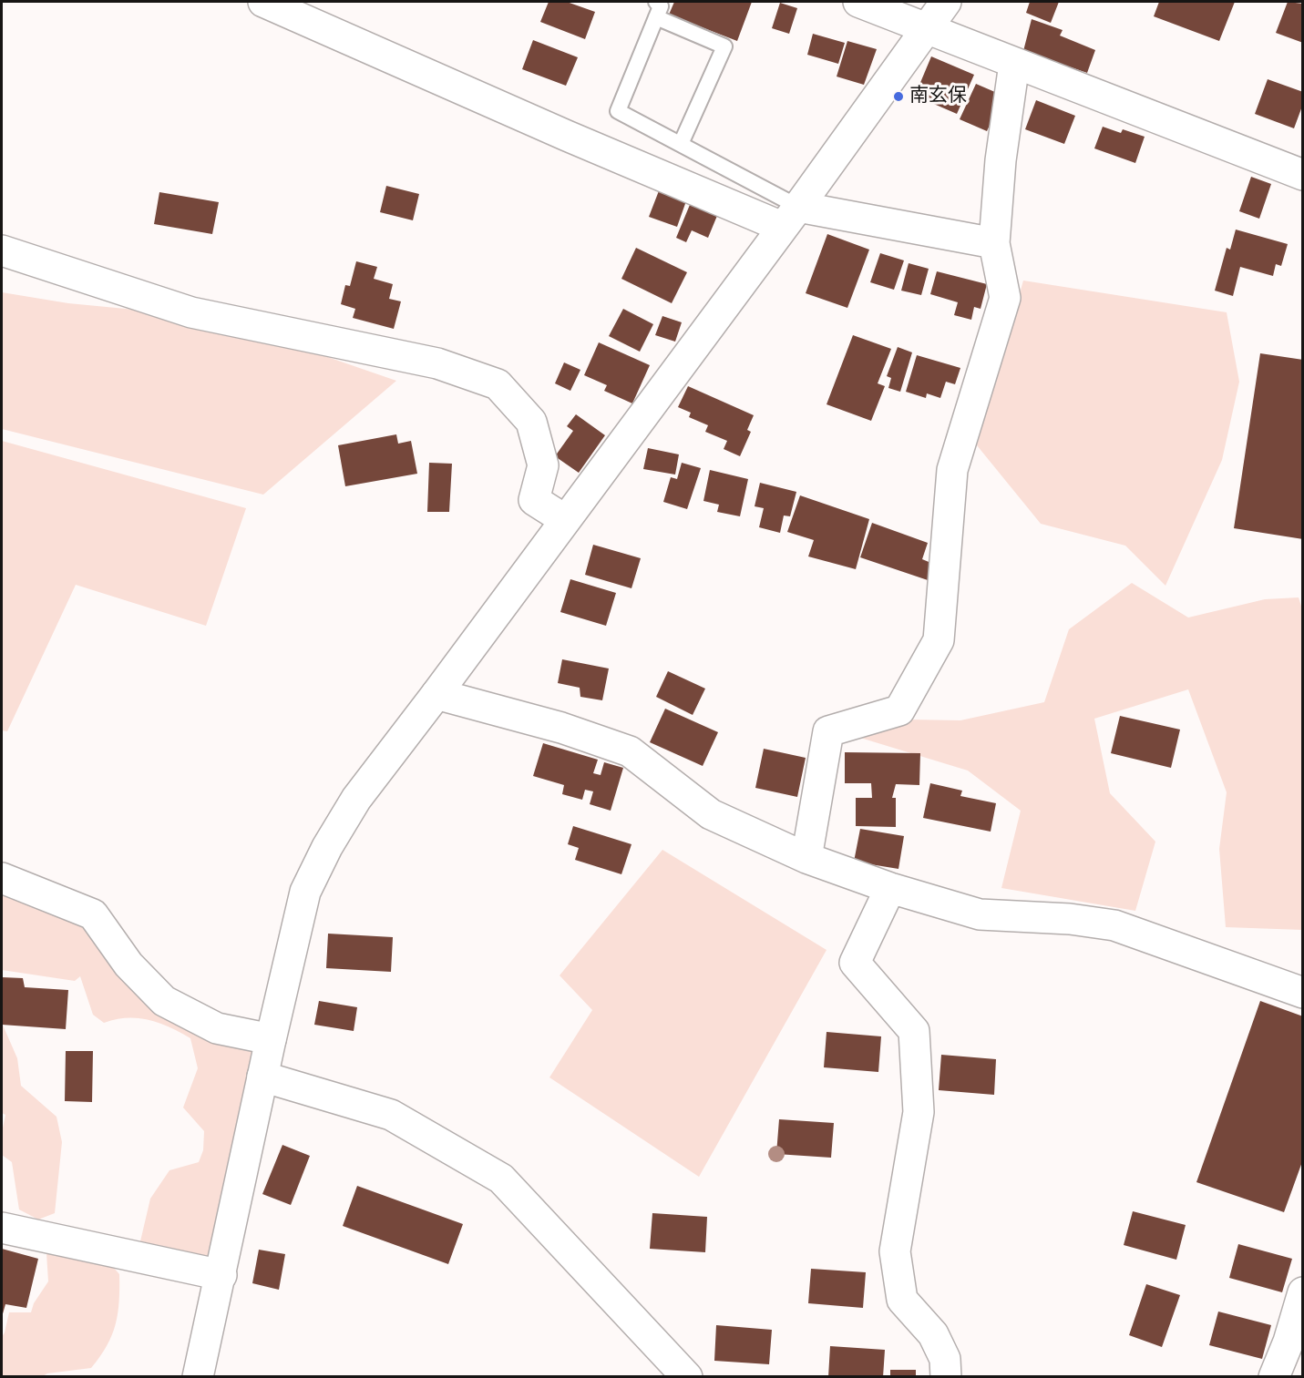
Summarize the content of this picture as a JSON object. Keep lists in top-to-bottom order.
{
  "places": ["南玄保"]
}
